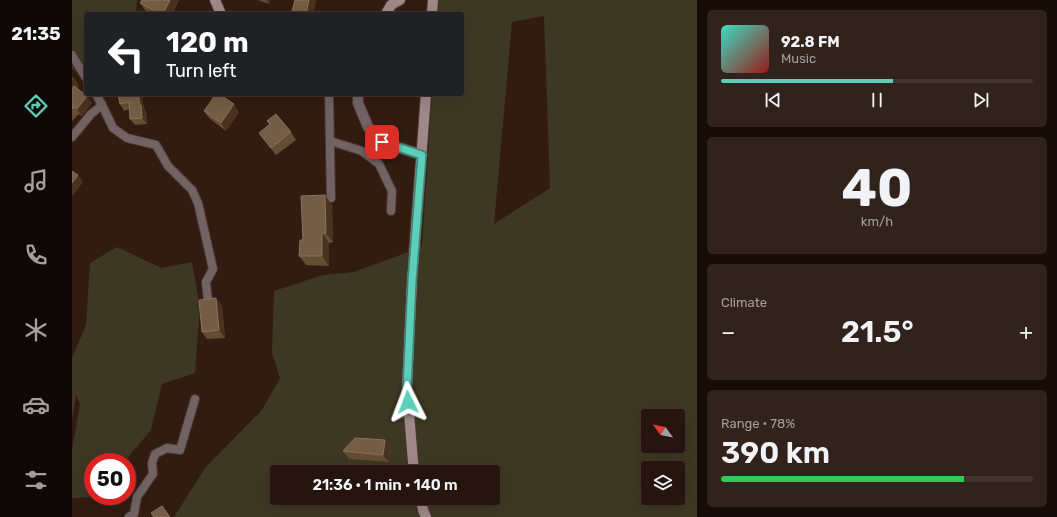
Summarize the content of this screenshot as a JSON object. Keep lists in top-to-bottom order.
{
  "north": "top left",
  "page": {
    "tabs": "21:35",
    "turn": ["120 m", "Turn left"],
    "song": ["92.8 FM", "Music"],
    "tile": [
      ["40", "km/h"],
      "Climate",
      ["Range · 78%", "390 km"]
    ],
    "heat": ["−", "21.5°", "+"],
    "limit": "50",
    "trip": "21:36 · 1 min · 140 m"
  }
}
